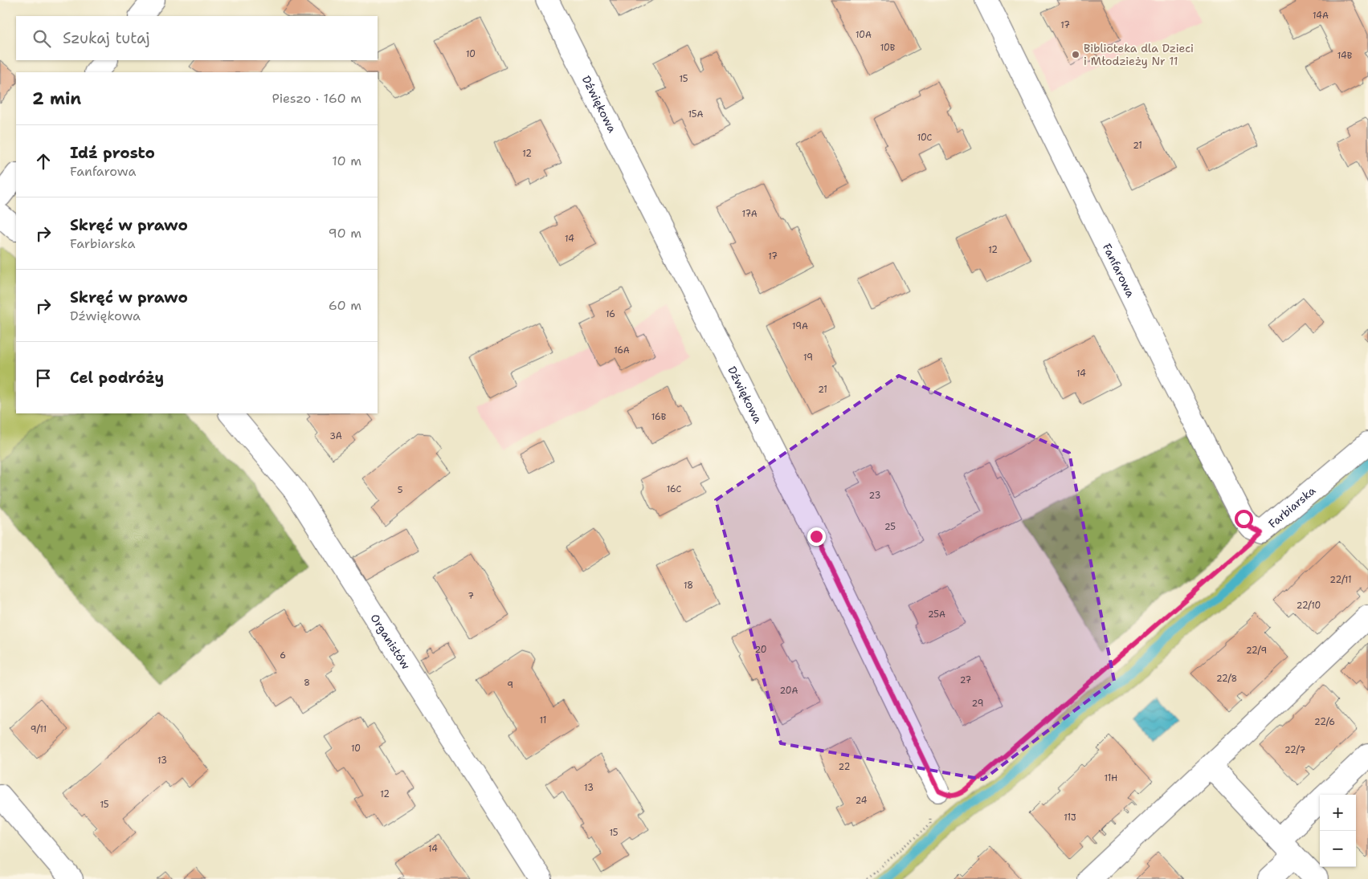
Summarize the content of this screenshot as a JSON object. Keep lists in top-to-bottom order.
{
  "streets": {
    "street": [
      "Dźwiękowa",
      "Fanfarowa",
      "Farbiarska",
      "Organistów"
    ]
  },
  "crossings": [
    ["Dźwiękowa", "Farbiarska"],
    ["Fanfarowa", "Farbiarska"]
  ],
  "places": ["Biblioteka dla Dzieci i Młodzieży Nr 11"],
  "house_numbers": [
    "14A",
    "17",
    "10A",
    "10B",
    "10",
    "14B",
    "15",
    "15A",
    "10C",
    "21",
    "12",
    "17A",
    "14",
    "12",
    "17",
    "16",
    "19A",
    "16A",
    "19",
    "14",
    "21",
    "16B",
    "3A",
    "16C",
    "5",
    "23",
    "25",
    "22/11",
    "18",
    "7",
    "22/10",
    "25A",
    "20",
    "22/9",
    "6",
    "22/8",
    "27",
    "8",
    "9",
    "20A",
    "29",
    "11",
    "22/6",
    "9/11",
    "10",
    "22/7",
    "13",
    "22",
    "11H",
    "13",
    "12",
    "24",
    "15",
    "11J",
    "15",
    "14"
  ],
  "page": {
    "search": "Szukaj tutaj",
    "heading": ["2 min", "Pieszo · 160 m"],
    "list": [
      ["Idź prosto", "Fanfarowa", "10 m"],
      ["Skręć w prawo", "Farbiarska", "90 m"],
      ["Skręć w prawo", "Dźwiękowa", "60 m"],
      "Cel podróży"
    ],
    "map_buttons": ["+", "−"]
  }
}
